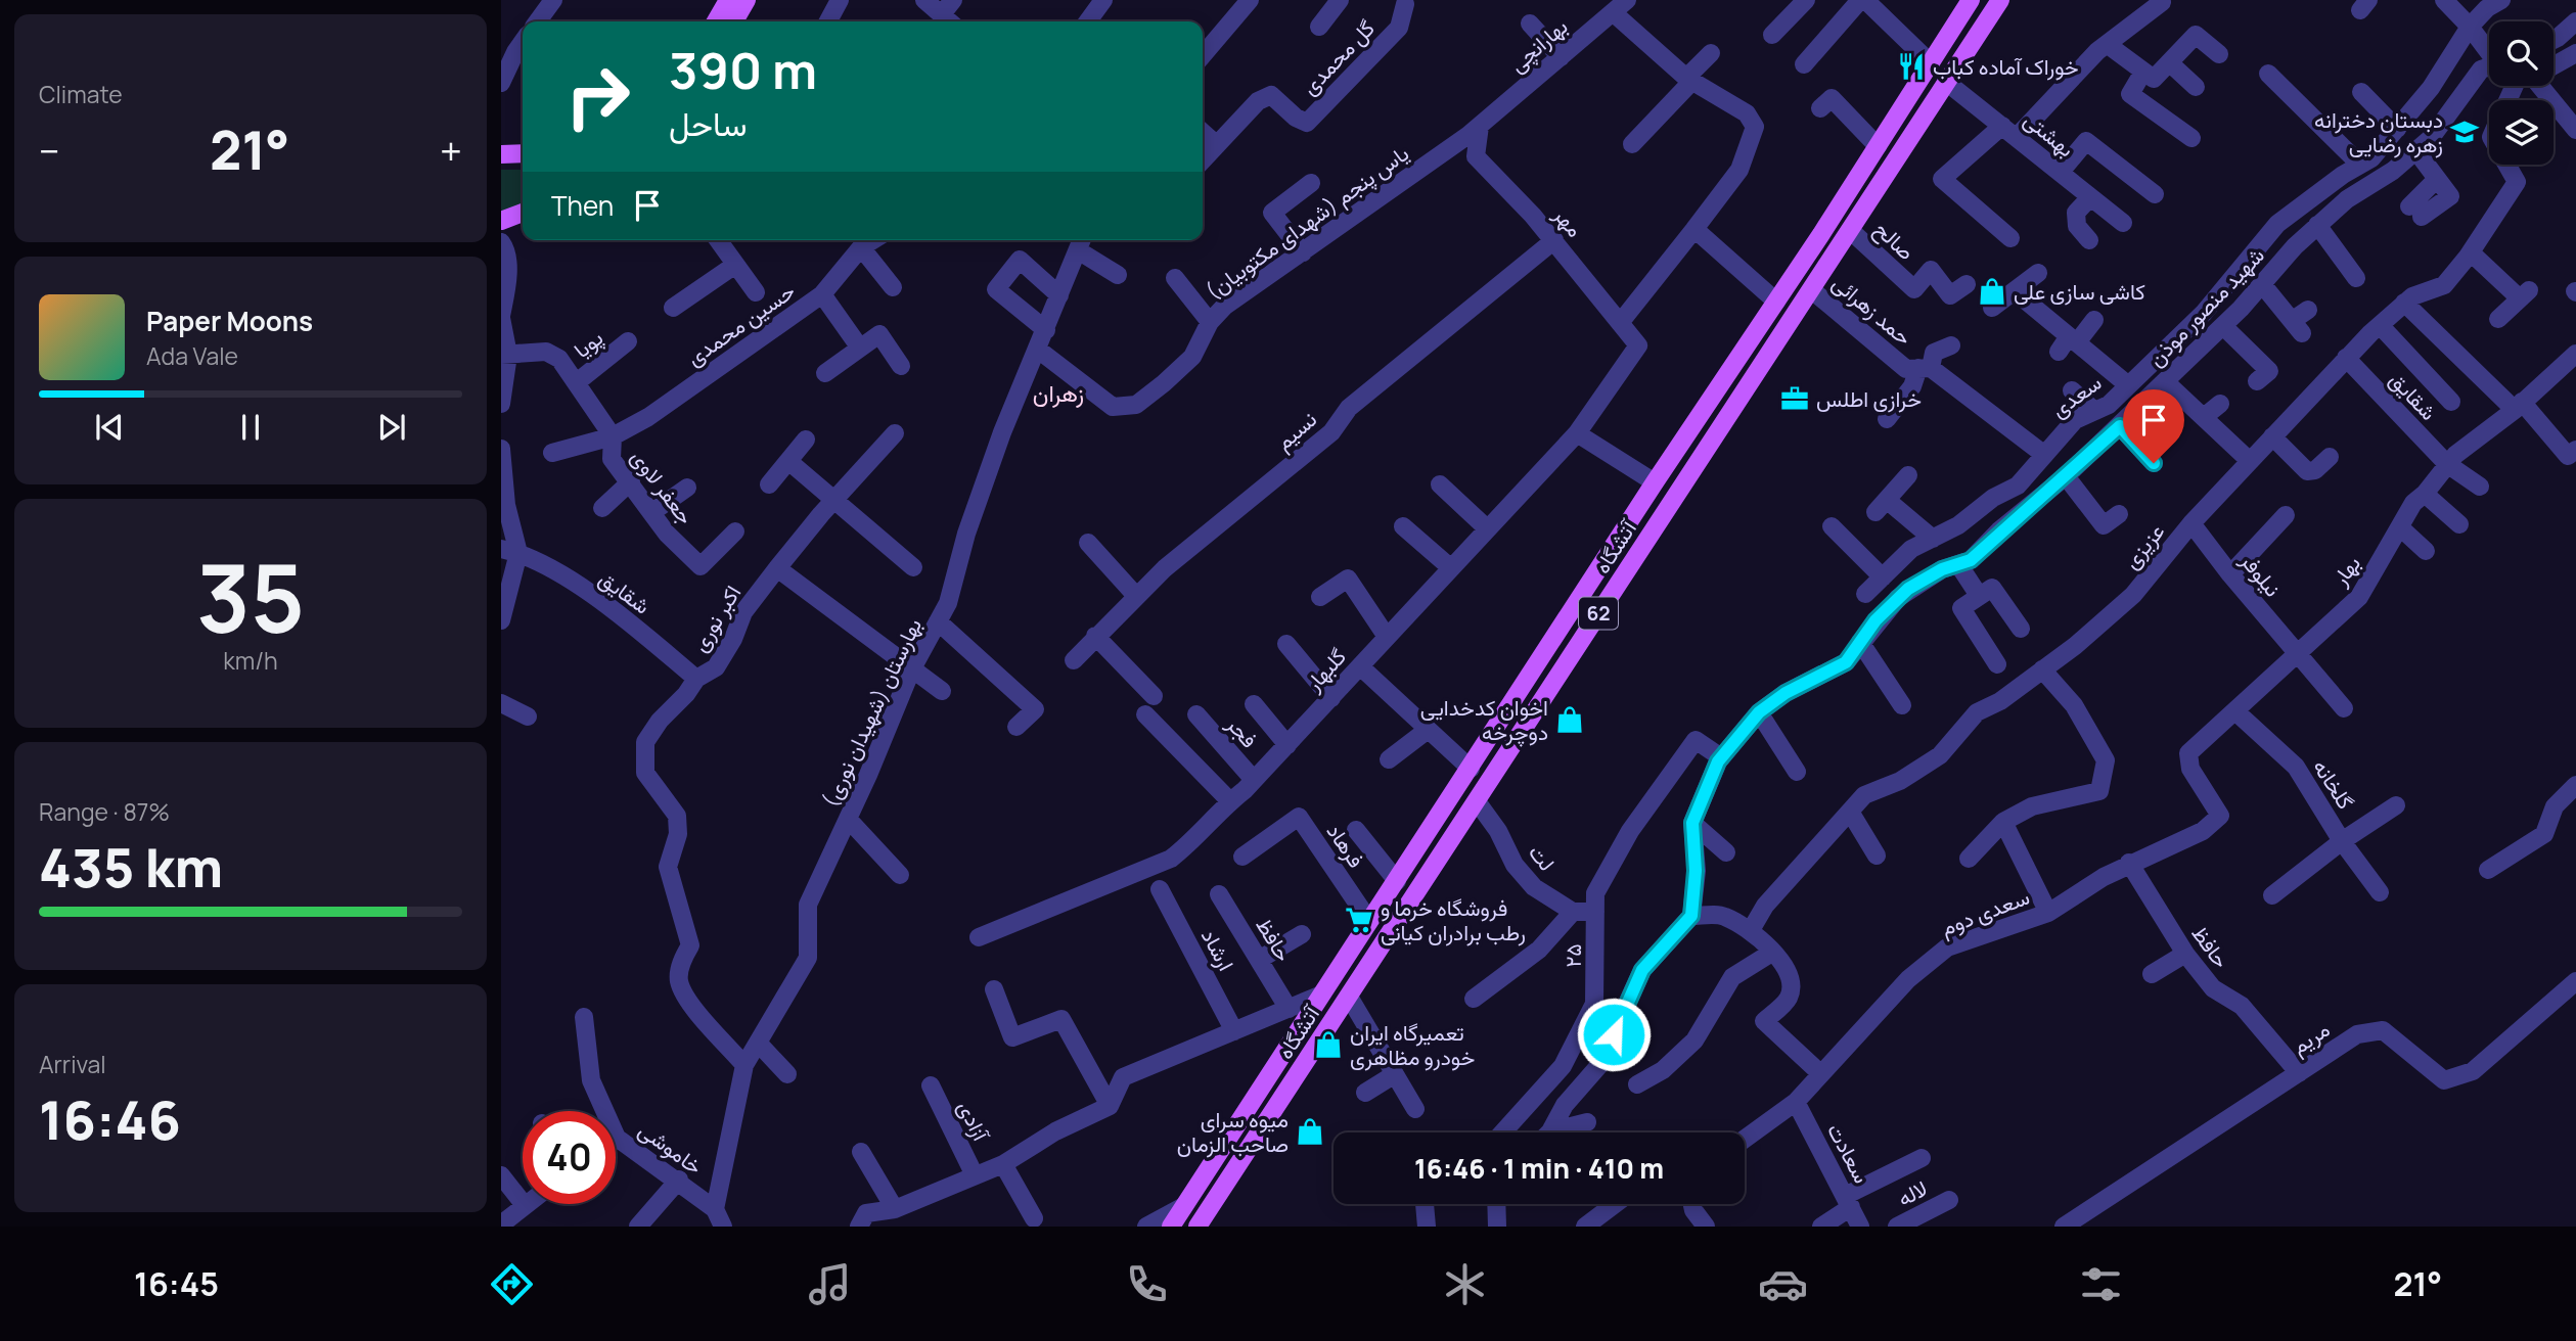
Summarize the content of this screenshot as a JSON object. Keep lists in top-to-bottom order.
{
  "streets": {
    "main road": ["آتشگاه", "62"],
    "street": [
      "بهارانچی",
      "گل محمدی",
      "بهشتی",
      "یاس پنجم (شهدای مکتوبیان)",
      "مهر",
      "صالح",
      "شهید منصور موذن",
      "حمد زهرائی",
      "حسین محمدی",
      "پویا",
      "سعدی",
      "شقایق",
      "نسیم",
      "جعفر لاوی",
      "عزیزی",
      "بهار",
      "نیلوفر",
      "اکبر نوری",
      "گلبهار",
      "بهارستان (شهیدان نوری)",
      "فجر",
      "گلخانه",
      "فرهاد",
      "لت",
      "سعدی دوم",
      "حافظ",
      "ارشاد",
      "۲۵",
      "مریم",
      "آزادی",
      "خاموشی",
      "سعادت",
      "لاله"
    ]
  },
  "crossings": [
    ["بهارانچی", "یاس پنجم (شهدای مکتوبیان)"],
    ["بهارانچی", "مهر"],
    ["بهشتی", "آتشگاه"],
    ["یاس پنجم (شهدای مکتوبیان)", "مهر"],
    ["یاس پنجم (شهدای مکتوبیان)", "بهارستان (شهیدان نوری)"],
    ["مهر", "نسیم"],
    ["مهر", "گلبهار"],
    ["صالح", "آتشگاه"],
    ["شهید منصور موذن", "۲۵"],
    ["حمد زهرائی", "سعدی"],
    ["حمد زهرائی", "آتشگاه"],
    ["حسین محمدی", "جعفر لاوی"],
    ["پویا", "جعفر لاوی"],
    ["شقایق", "عزیزی"],
    ["شقایق", "بهار"],
    ["شقایق", "اکبر نوری"],
    ["عزیزی", "نیلوفر"],
    ["آتشگاه", "فرهاد"],
    ["آتشگاه", "لت"],
    ["بهار", "نیلوفر"],
    ["بهار", "گلخانه"],
    ["بهار", "سعدی دوم"],
    ["اکبر نوری", "بهارستان (شهیدان نوری)"],
    ["گلبهار", "فجر"],
    ["بهارستان (شهیدان نوری)", "خاموشی"],
    ["سعدی دوم", "حافظ"],
    ["سعدی دوم", "سعادت"],
    ["حافظ", "مریم"]
  ],
  "districts": ["زهران"],
  "places": {
    "restaurant": ["خوراک آماده کباب"],
    "school or university": ["دبستان دخترانه زهره رضایی"],
    "shop": [
      "کاشی سازی علی",
      "اخوان کدخدایی دوچرخه",
      "تعمیرگاه ایران خودرو مظاهری",
      "میوه سرای صاحب الزمان"
    ],
    "office": ["خرازی اطلس"],
    "supermarket": ["فروشگاه خرما و رطب برادران کیانی"]
  },
  "page": {
    "tile": [
      "Climate",
      ["35", "km/h"],
      ["Range · 87%", "435 km"],
      ["Arrival", "16:46"]
    ],
    "turn": ["390 m", "ساحل"],
    "heat": ["−", "21°", "+"],
    "then": "Then",
    "song": ["Paper Moons", "Ada Vale"],
    "limit": "40",
    "trip": "16:46 · 1 min · 410 m",
    "tabs": ["16:45", "21°"]
  }
}
